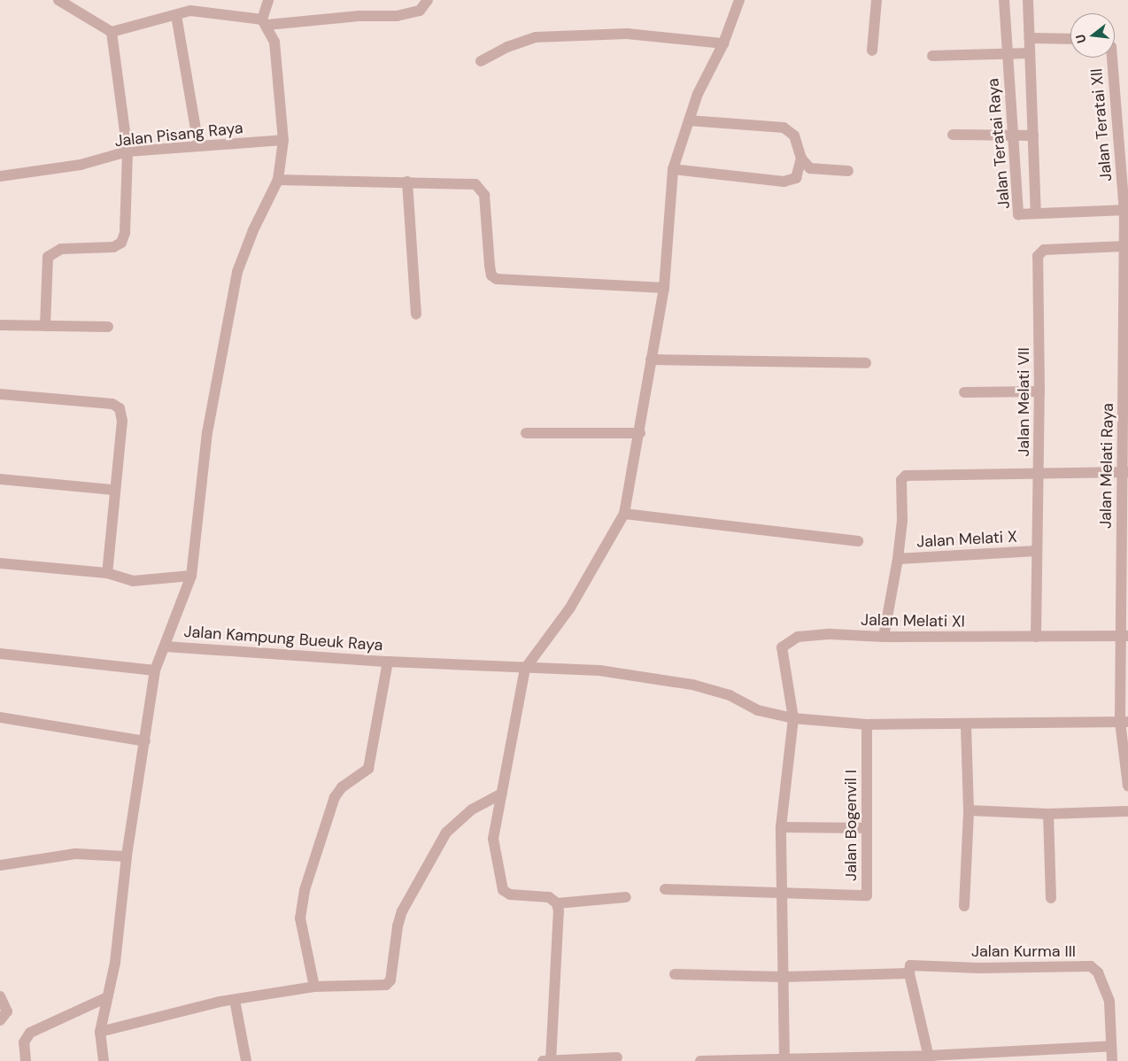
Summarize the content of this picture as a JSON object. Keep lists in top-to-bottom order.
{
  "streets": {
    "street": [
      "Jalan Teratai XII",
      "Jalan Pisang Raya",
      "Jalan Teratai Raya",
      "Jalan Melati VII",
      "Jalan Melati Raya",
      "Jalan Melati X",
      "Jalan Melati XI",
      "Jalan Kampung Bueuk Raya",
      "Jalan Bogenvil I",
      "Jalan Kurma III"
    ]
  },
  "crossings": [
    ["Jalan Teratai XII", "Jalan Melati Raya"],
    ["Jalan Pisang Raya", "Jalan Kampung Bueuk Raya"],
    ["Jalan Melati VII", "Jalan Melati Raya"],
    ["Jalan Melati VII", "Jalan Melati X"],
    ["Jalan Melati VII", "Jalan Melati XI"],
    ["Jalan Melati Raya", "Jalan Melati XI"],
    ["Jalan Melati Raya", "Jalan Kampung Bueuk Raya"],
    ["Jalan Melati XI", "Jalan Kampung Bueuk Raya"],
    ["Jalan Kampung Bueuk Raya", "Jalan Bogenvil I"]
  ],
  "north": "left"
}
